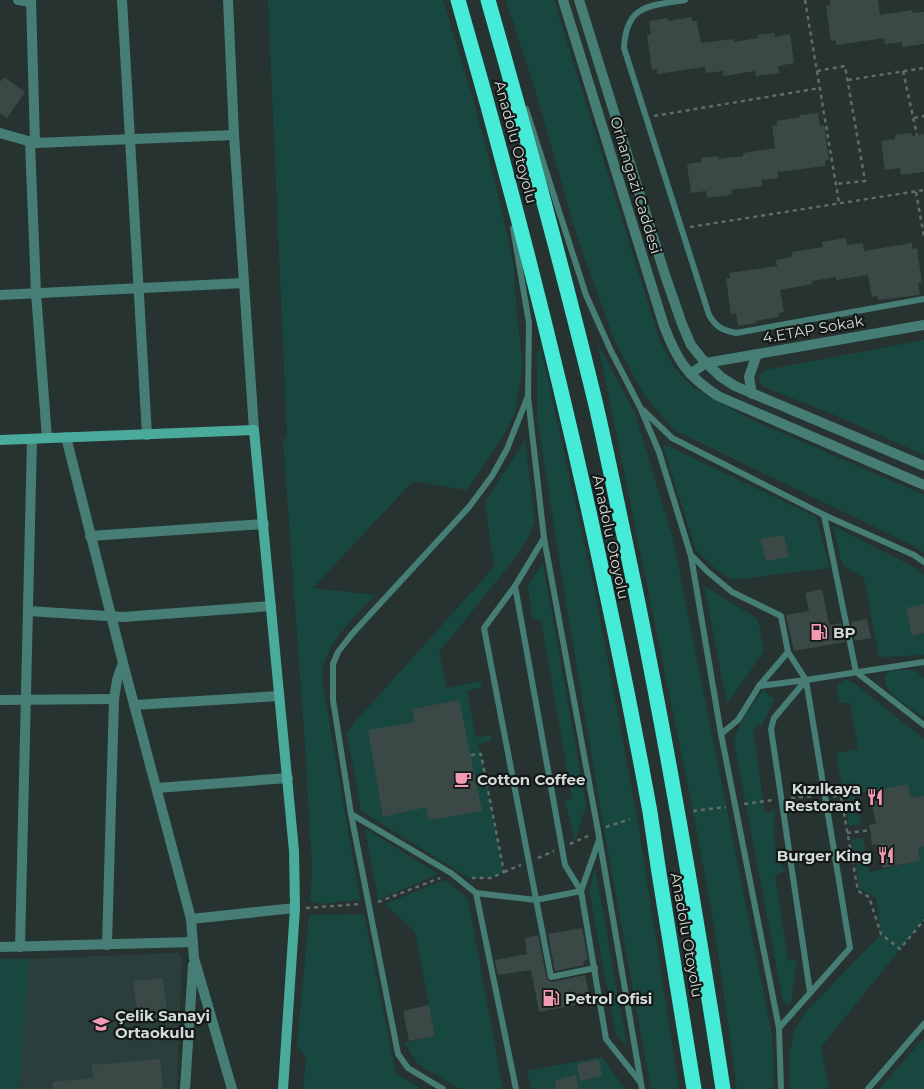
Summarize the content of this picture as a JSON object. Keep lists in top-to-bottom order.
{
  "streets": {
    "highway": ["Anadolu Otoyolu"],
    "street": ["Orhangazi Caddesi", "4.ETAP Sokak"]
  },
  "crossings": [
    ["Orhangazi Caddesi", "4.ETAP Sokak"]
  ],
  "places": {
    "fuel station": ["BP", "Petrol Ofisi"],
    "cafe": ["Cotton Coffee"],
    "restaurant": ["Kızılkaya Restorant", "Burger King"],
    "school or university": ["Çelik Sanayi Ortaokulu"]
  }
}
